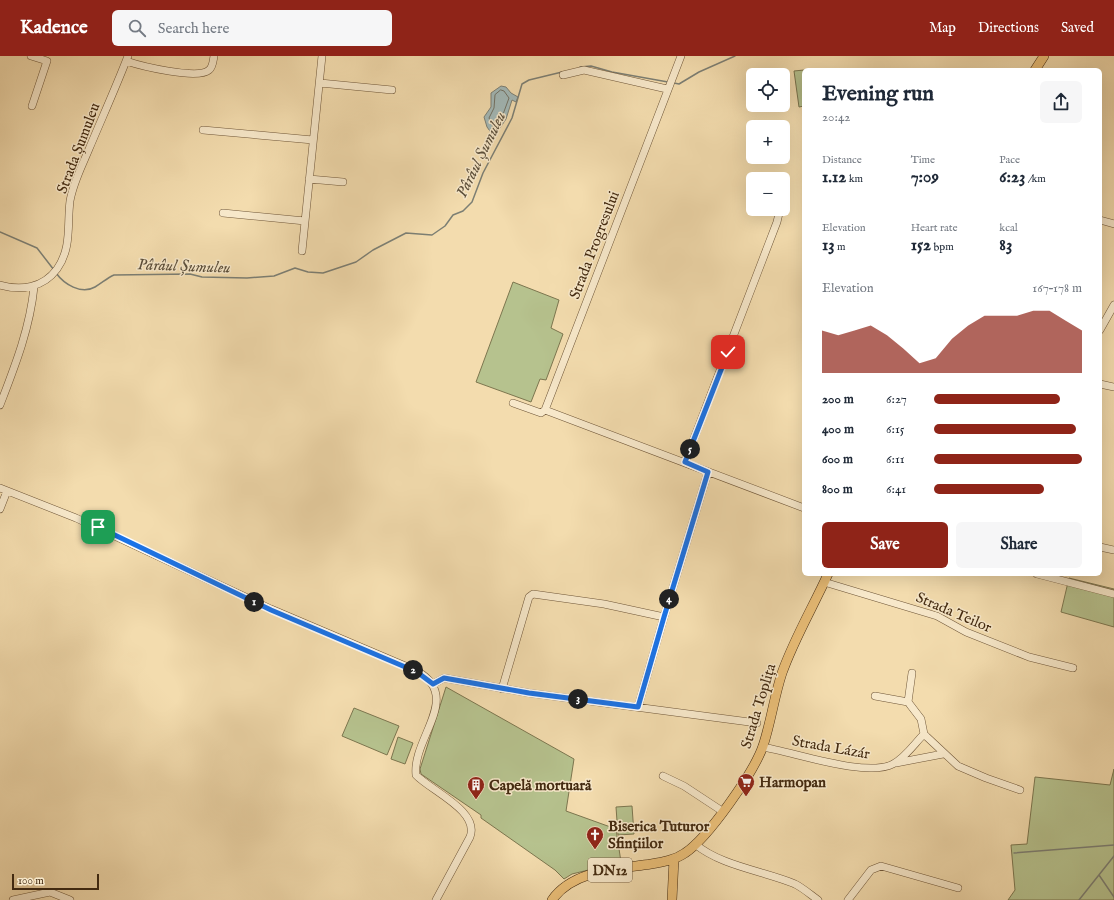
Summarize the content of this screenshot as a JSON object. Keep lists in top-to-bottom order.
{
  "streets": {
    "main road": ["Strada Toplița", "DN12"],
    "street": [
      "Strada Șumuleu",
      "Strada Progresului",
      "Strada Teilor",
      "Strada Lázár"
    ]
  },
  "crossings": [
    ["Strada Teilor", "Strada Toplița"],
    ["Strada Toplița", "Strada Lázár"]
  ],
  "water": ["Pârâul Șumuleu"],
  "places": {
    "supermarket": ["Harmopan"],
    "building": ["Capelă mortuară"],
    "church": ["Biserica Tuturor Sfințiilor"]
  },
  "scale_bar": "100 m",
  "page": {
    "header": "Kadence",
    "search": "Search here",
    "nav": ["Map", "Directions", "Saved"],
    "map_buttons": ["+", "−"],
    "heading": ["Evening run", "20:42"],
    "stats": [
      ["Distance", "1.12 km"],
      ["Time", "7:09"],
      ["Pace", "6:23 /km"],
      ["Elevation", "13 m"],
      ["Heart rate", "152 bpm"],
      ["kcal", "83"]
    ],
    "chart": ["Elevation", "167–178 m"],
    "list": [
      {
        "name": "200 m",
        "note": "6:27"
      },
      {
        "name": "400 m",
        "note": "6:15"
      },
      {
        "name": "600 m",
        "note": "6:11"
      },
      {
        "name": "800 m",
        "note": "6:41"
      }
    ],
    "pins": [
      "5",
      "4",
      "1",
      "2",
      "3"
    ],
    "buttons": ["Save", "Share"],
    "scale": "100 m"
  }
}
